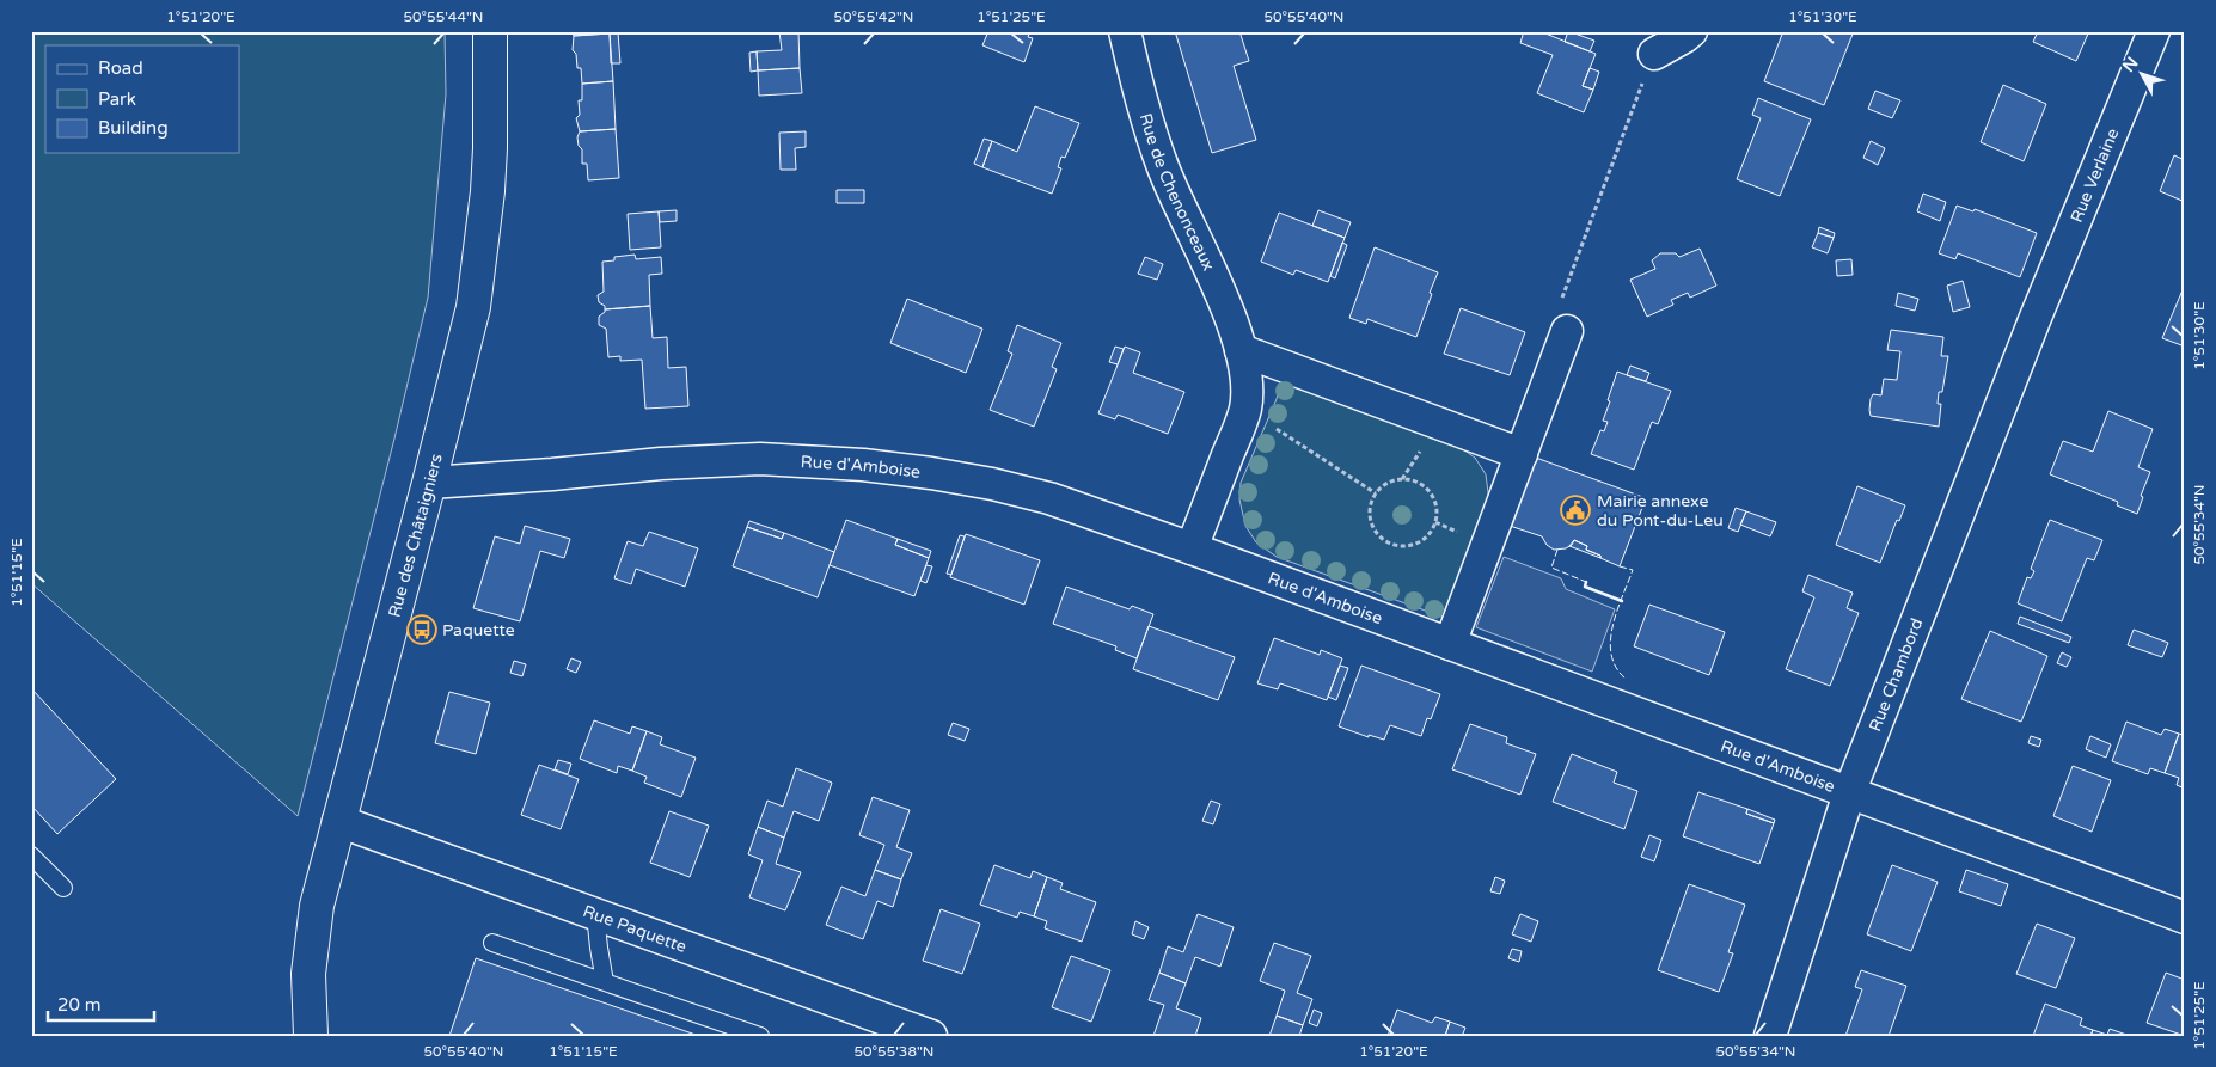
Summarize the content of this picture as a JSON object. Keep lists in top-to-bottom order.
{
  "streets": {
    "street": [
      "Rue Verlaine",
      "Rue de Chenonceaux",
      "Rue d'Amboise",
      "Rue des Châtaigniers",
      "Rue Chambord",
      "Rue Paquette"
    ]
  },
  "crossings": [
    ["Rue Verlaine", "Rue Chambord"],
    ["Rue de Chenonceaux", "Rue d'Amboise"],
    ["Rue d'Amboise", "Rue des Châtaigniers"],
    ["Rue d'Amboise", "Rue Chambord"],
    ["Rue des Châtaigniers", "Rue Paquette"]
  ],
  "places": {
    "public building": ["Mairie annexe du Pont-du-Leu"],
    "bus stop": ["Paquette"]
  },
  "legend": ["Road", "Park", "Building"],
  "scale_bar": "20 m",
  "north": "top left",
  "coordinates": [
    "1°51'20\"E",
    "50°55'44\"N",
    "50°55'42\"N",
    "1°51'25\"E",
    "50°55'40\"N",
    "1°51'30\"E",
    "50°55'34\"N",
    "1°51'15\"E",
    "50°55'38\"N"
  ]
}
